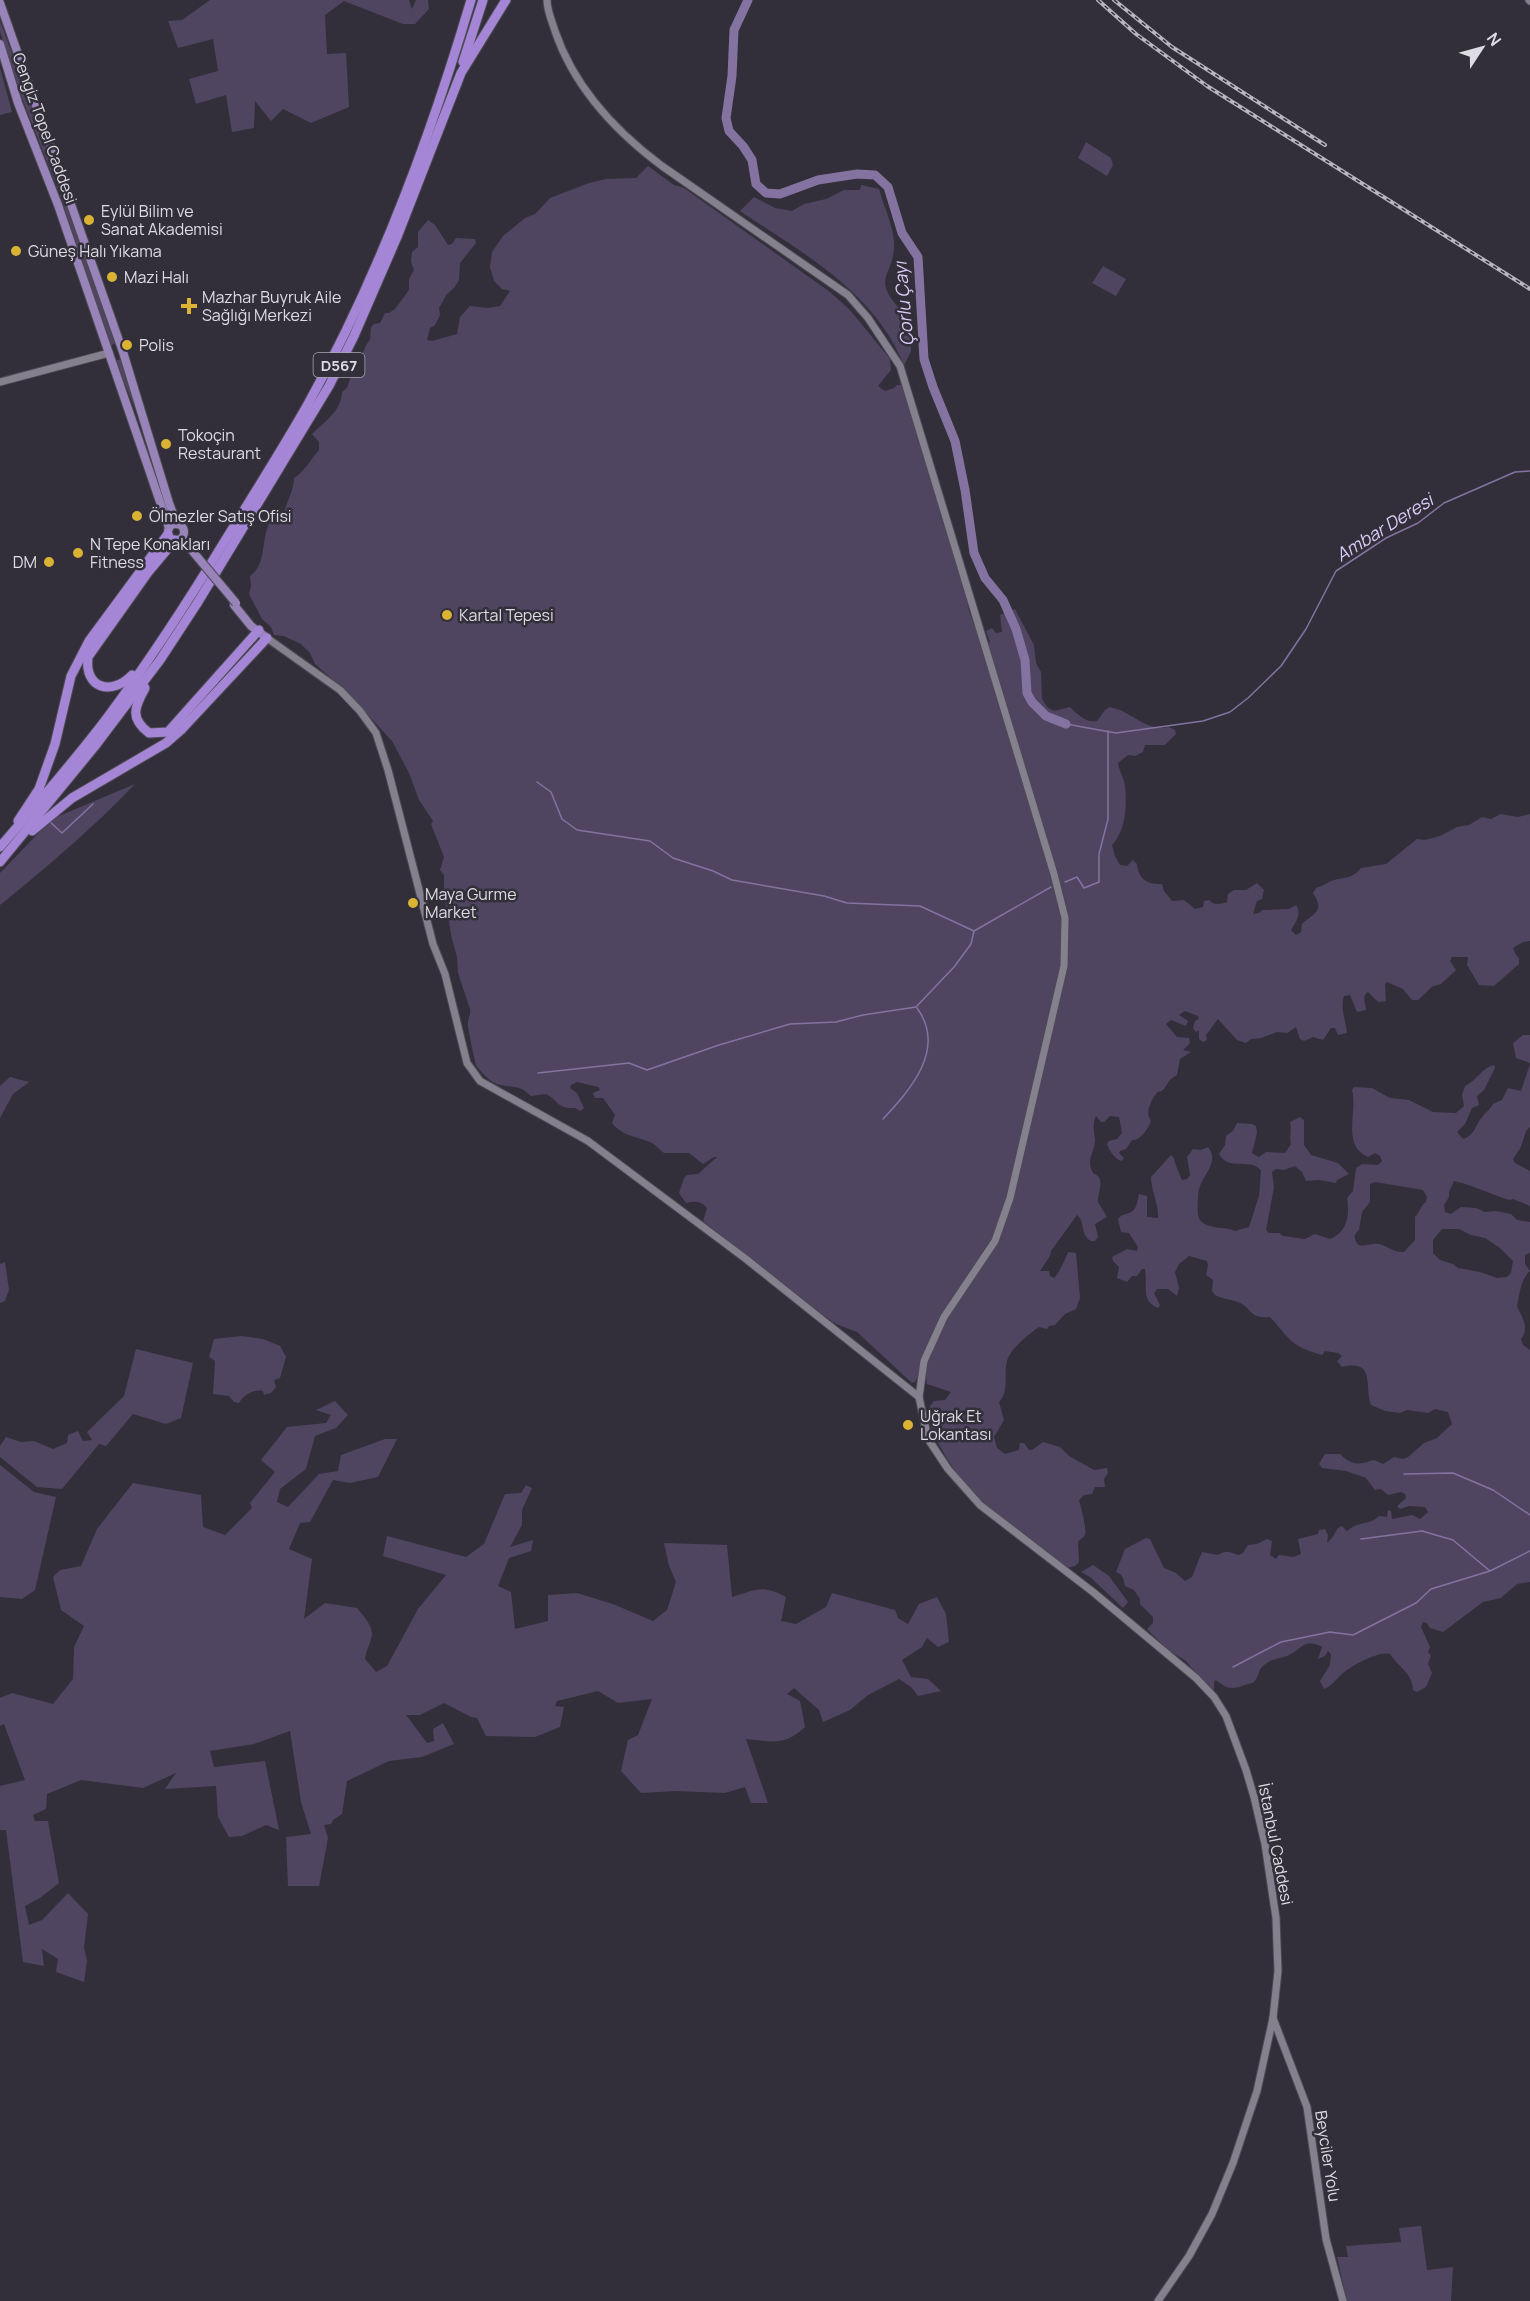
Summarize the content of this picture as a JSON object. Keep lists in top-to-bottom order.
{
  "streets": {
    "highway": ["D567"],
    "main road": ["Cengiz Topel Caddesi"],
    "street": ["İstanbul Caddesi", "Beyciler Yolu"]
  },
  "crossings": [
    ["İstanbul Caddesi", "Beyciler Yolu"]
  ],
  "water": ["Çorlu Çayı", "Ambar Deresi"],
  "places": {
    "other": [
      "Eylül Bilim ve Sanat Akademisi",
      "Güneş Halı Yıkama",
      "Mazi Halı",
      "Polis",
      "Tokoçin Restaurant",
      "Ölmezler Satış Ofisi",
      "N Tepe Konakları Fitness",
      "DM",
      "Kartal Tepesi",
      "Maya Gurme Market",
      "Uğrak Et Lokantası"
    ],
    "health": ["Mazhar Buyruk Aile Sağlığı Merkezi"]
  },
  "north": "top right"
}
